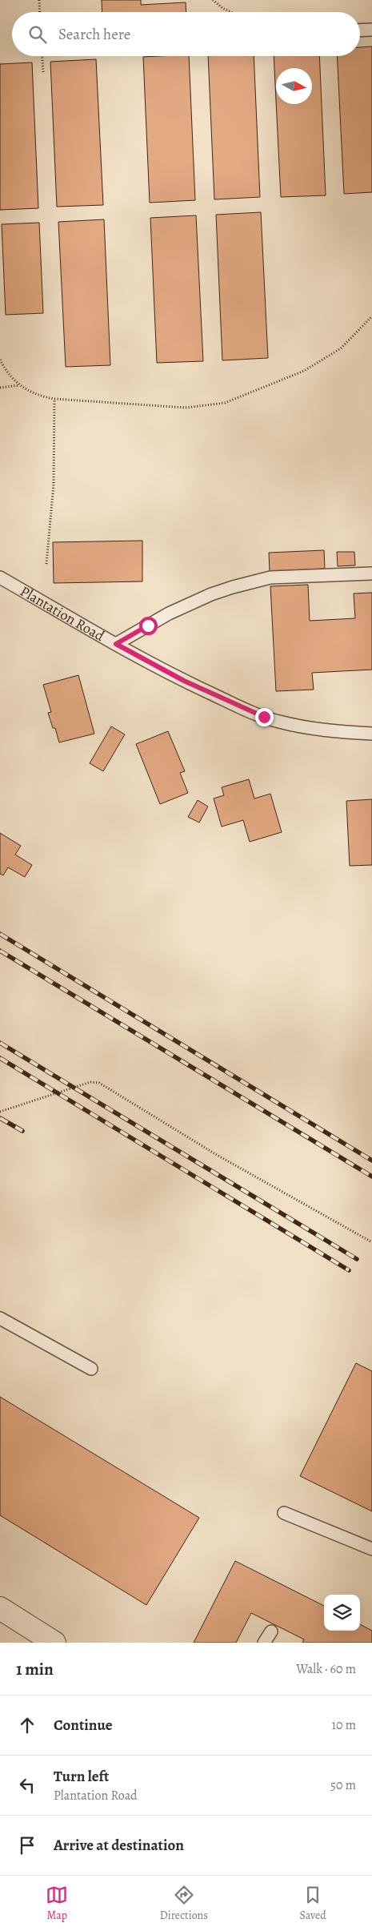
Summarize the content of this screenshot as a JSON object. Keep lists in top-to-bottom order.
{
  "streets": {
    "lane": ["Plantation Road"]
  },
  "north": "right",
  "page": {
    "search": "Search here",
    "heading": ["1 min", "Walk · 60 m"],
    "list": [
      ["Continue", "10 m"],
      ["Turn left", "Plantation Road", "50 m"],
      "Arrive at destination"
    ],
    "nav": ["Map", "Directions", "Saved"]
  }
}
